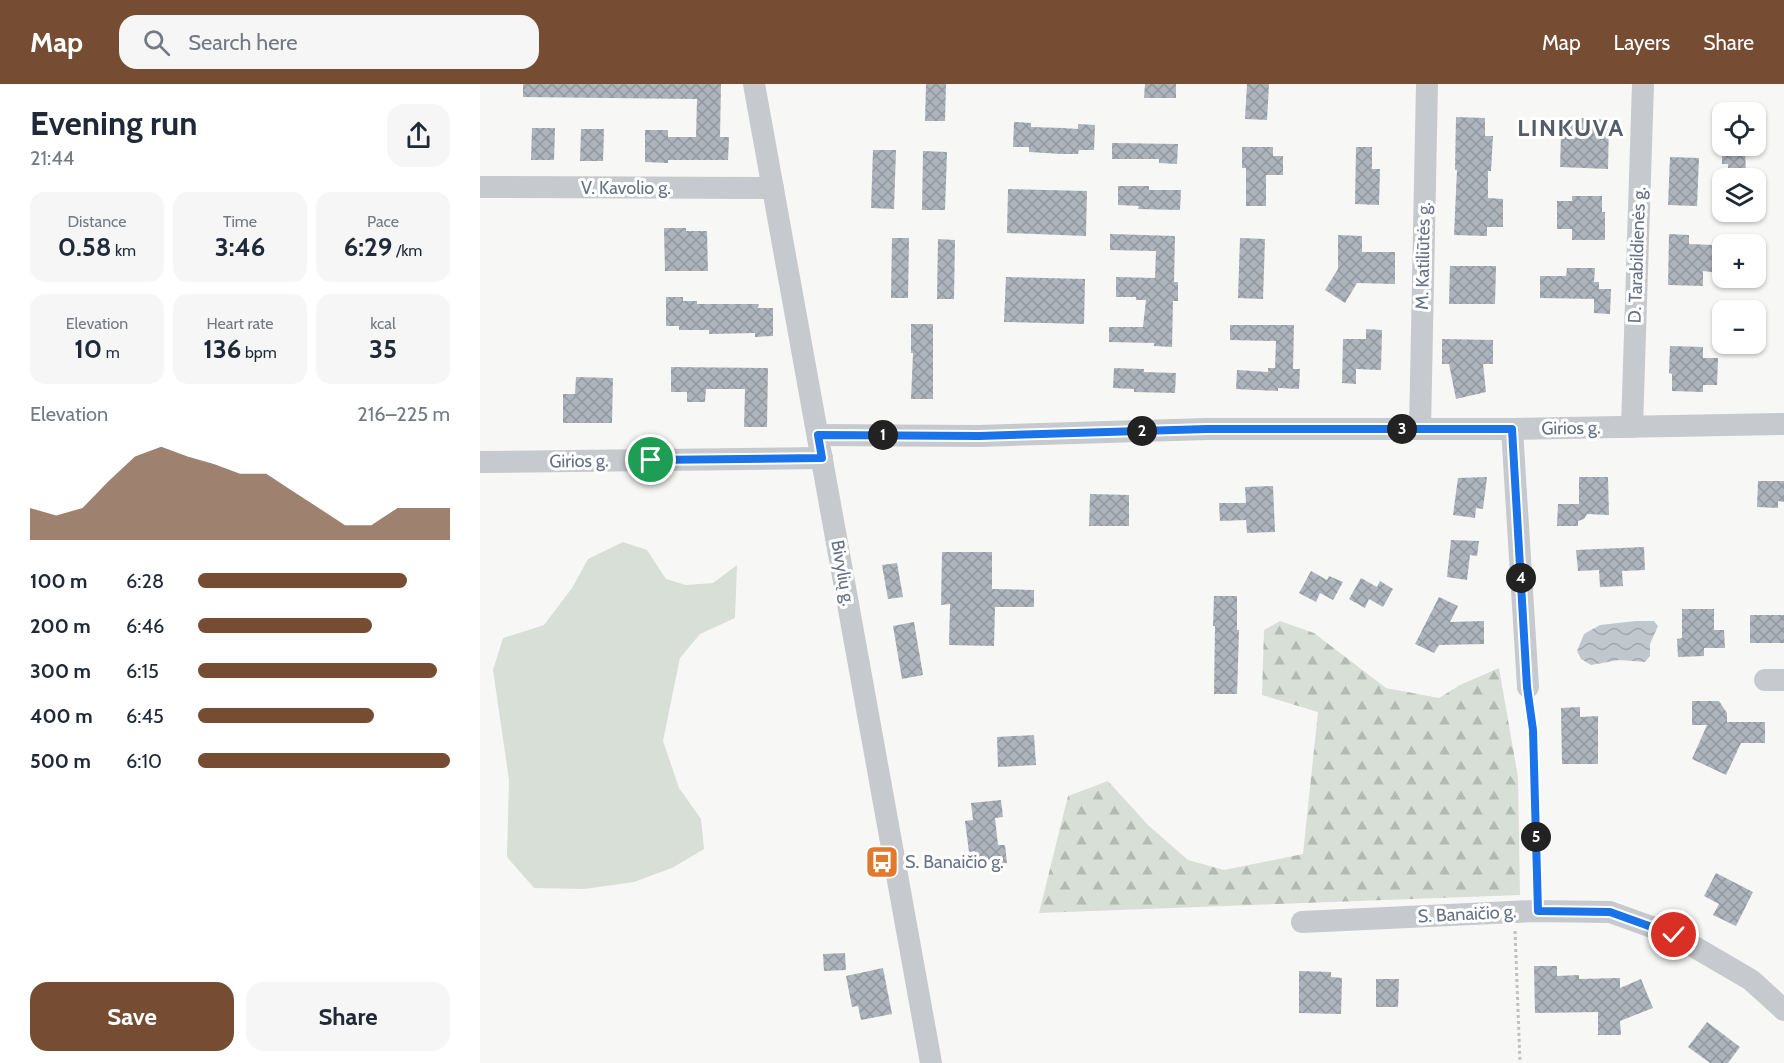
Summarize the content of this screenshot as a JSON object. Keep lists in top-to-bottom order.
{
  "streets": {
    "street": [
      "V. Kavolio g.",
      "D. Tarabildienės g.",
      "M. Katiliūtės g.",
      "Girios g.",
      "Bivylių g.",
      "S. Banaičio g."
    ]
  },
  "crossings": [
    ["V. Kavolio g.", "Bivylių g."],
    ["D. Tarabildienės g.", "Girios g."],
    ["M. Katiliūtės g.", "Girios g."],
    ["Girios g.", "Bivylių g."]
  ],
  "districts": ["LINKUVA"],
  "places": {
    "bus stop": ["S. Banaičio g."]
  },
  "page": {
    "header": "Map",
    "search": "Search here",
    "nav": ["Map", "Layers", "Share"],
    "heading": ["Evening run", "21:44"],
    "map_buttons": ["+", "−"],
    "stats": [
      ["Distance", "0.58 km"],
      ["Time", "3:46"],
      ["Pace", "6:29 /km"],
      ["Elevation", "10 m"],
      ["Heart rate", "136 bpm"],
      ["kcal", "35"]
    ],
    "chart": ["Elevation", "216–225 m"],
    "pins": [
      "3",
      "2",
      "1",
      "4",
      "5"
    ],
    "list": [
      {
        "name": "100 m",
        "note": "6:28"
      },
      {
        "name": "200 m",
        "note": "6:46"
      },
      {
        "name": "300 m",
        "note": "6:15"
      },
      {
        "name": "400 m",
        "note": "6:45"
      },
      {
        "name": "500 m",
        "note": "6:10"
      }
    ],
    "buttons": ["Save", "Share"]
  }
}
